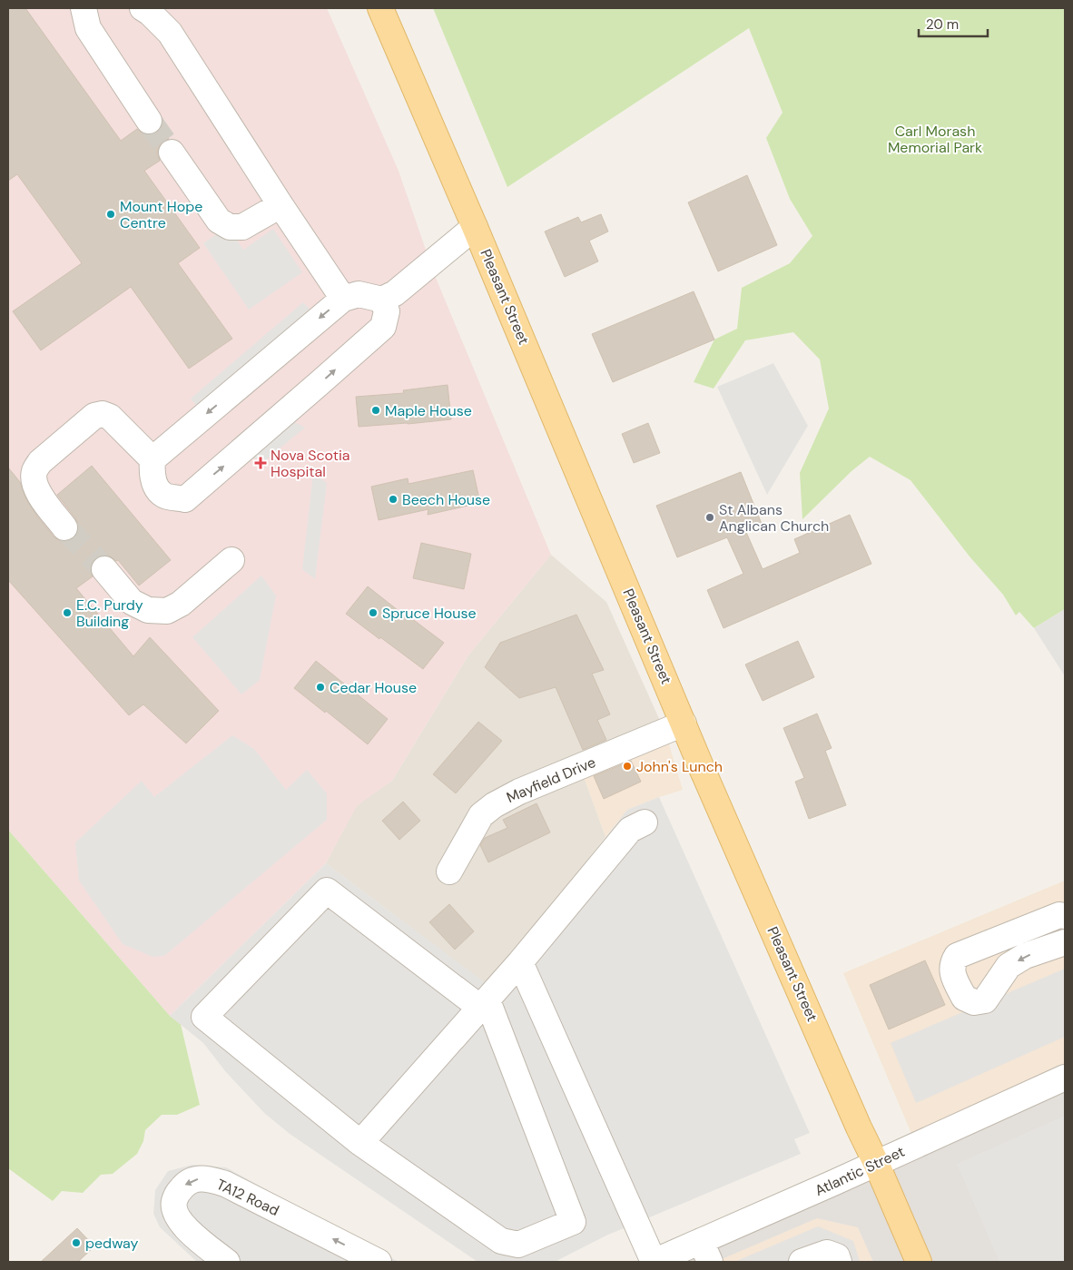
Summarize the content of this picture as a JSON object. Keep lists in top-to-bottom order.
{
  "streets": {
    "main road": ["Pleasant Street"],
    "street": ["Mayfield Drive", "Atlantic Street", "TA12 Road"]
  },
  "crossings": [
    ["Pleasant Street", "Mayfield Drive"],
    ["Pleasant Street", "Atlantic Street"]
  ],
  "parks": ["Carl Morash Memorial Park"],
  "places": {
    "other": [
      "Mount Hope Centre",
      "Maple House",
      "Beech House",
      "St Albans Anglican Church",
      "E.C. Purdy Building",
      "Spruce House",
      "Cedar House",
      "John's Lunch",
      "pedway"
    ],
    "health": ["Nova Scotia Hospital"]
  },
  "scale_bar": "20 m"
}
